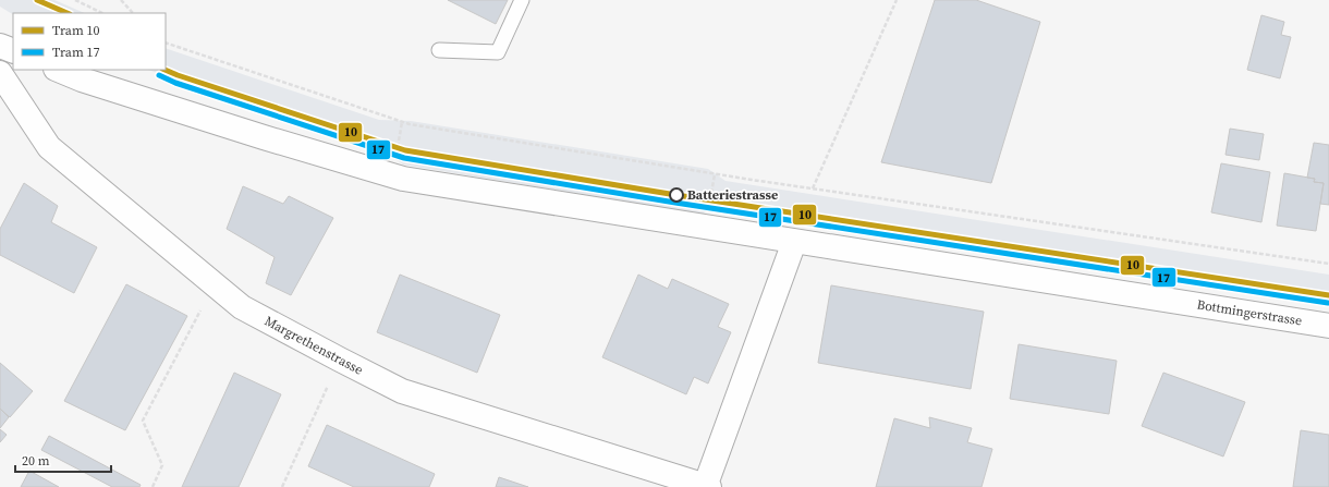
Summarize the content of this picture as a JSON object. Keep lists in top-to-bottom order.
{
  "streets": {
    "main road": ["Bottmingerstrasse", "Margrethenstrasse"]
  },
  "places": ["Batteriestrasse"],
  "lines": ["tram line 10", "tram line 17"],
  "legend": ["Tram 10", "Tram 17"],
  "scale_bar": "20 m"
}
